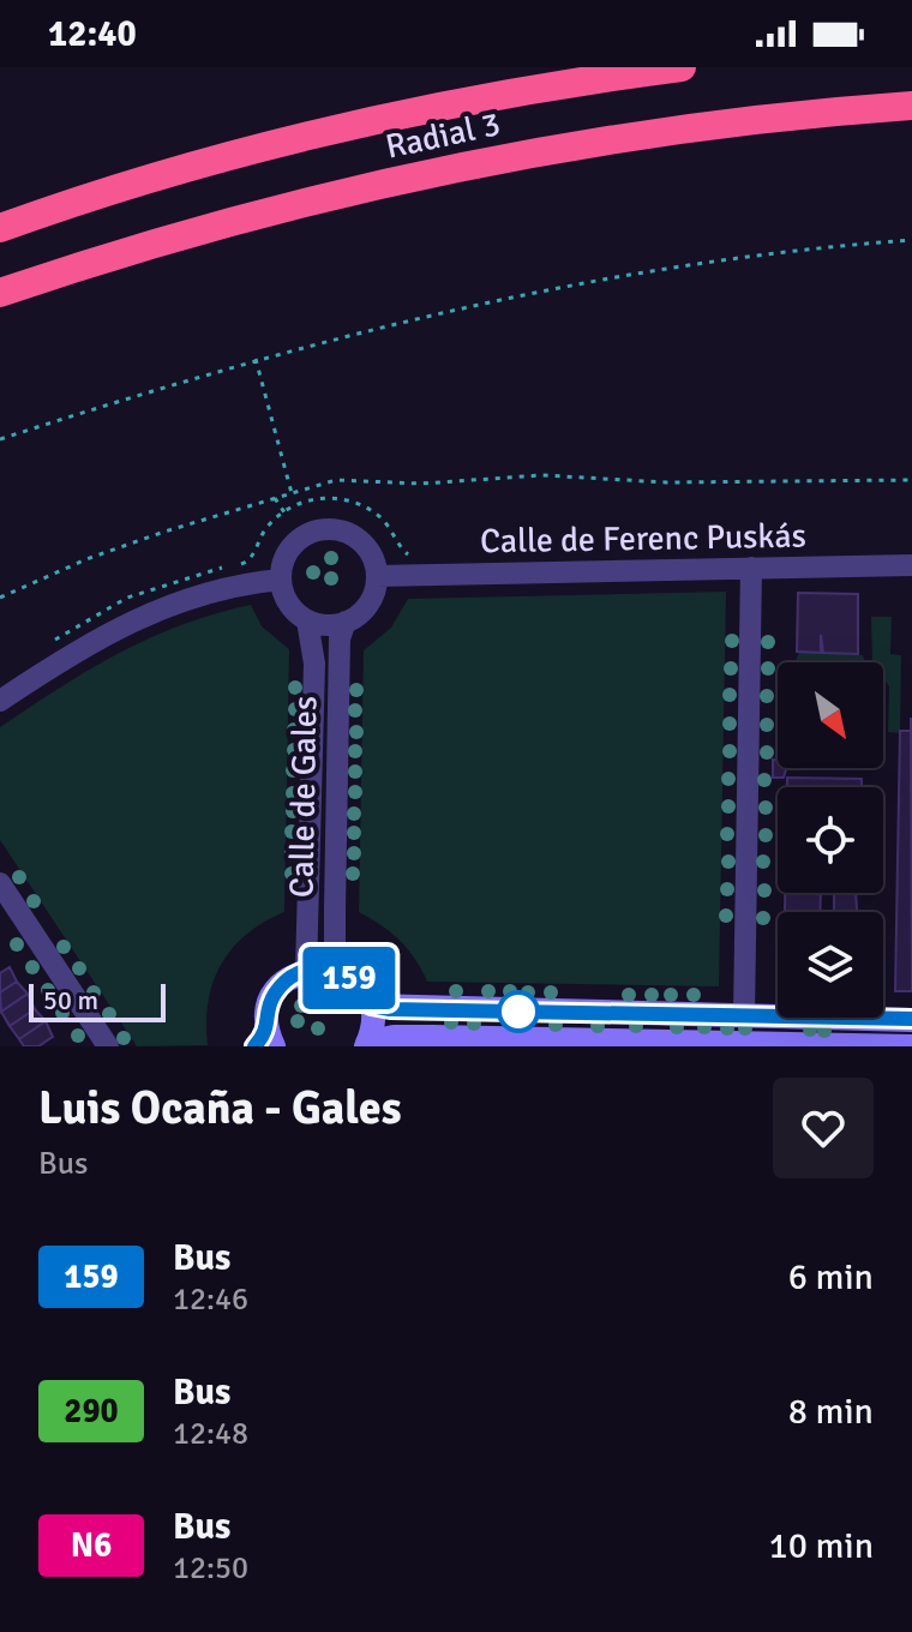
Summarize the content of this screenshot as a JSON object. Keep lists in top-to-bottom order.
{
  "streets": {
    "highway": ["Radial 3"],
    "street": ["Calle de Ferenc Puskás", "Calle de Gales"]
  },
  "crossings": [
    ["Calle de Ferenc Puskás", "Calle de Gales"]
  ],
  "lines": ["bus line 159"],
  "scale_bar": "50 m",
  "north": "bottom right",
  "page": {
    "status": "12:40",
    "on_map": "159",
    "scale": "50 m",
    "heading": ["Luis Ocaña - Gales", "Bus"],
    "list": [
      {
        "mark": "159",
        "name": "Bus",
        "note": "12:46",
        "value": "6 min"
      },
      {
        "mark": "290",
        "name": "Bus",
        "note": "12:48",
        "value": "8 min"
      },
      {
        "mark": "N6",
        "name": "Bus",
        "note": "12:50",
        "value": "10 min"
      }
    ]
  }
}
